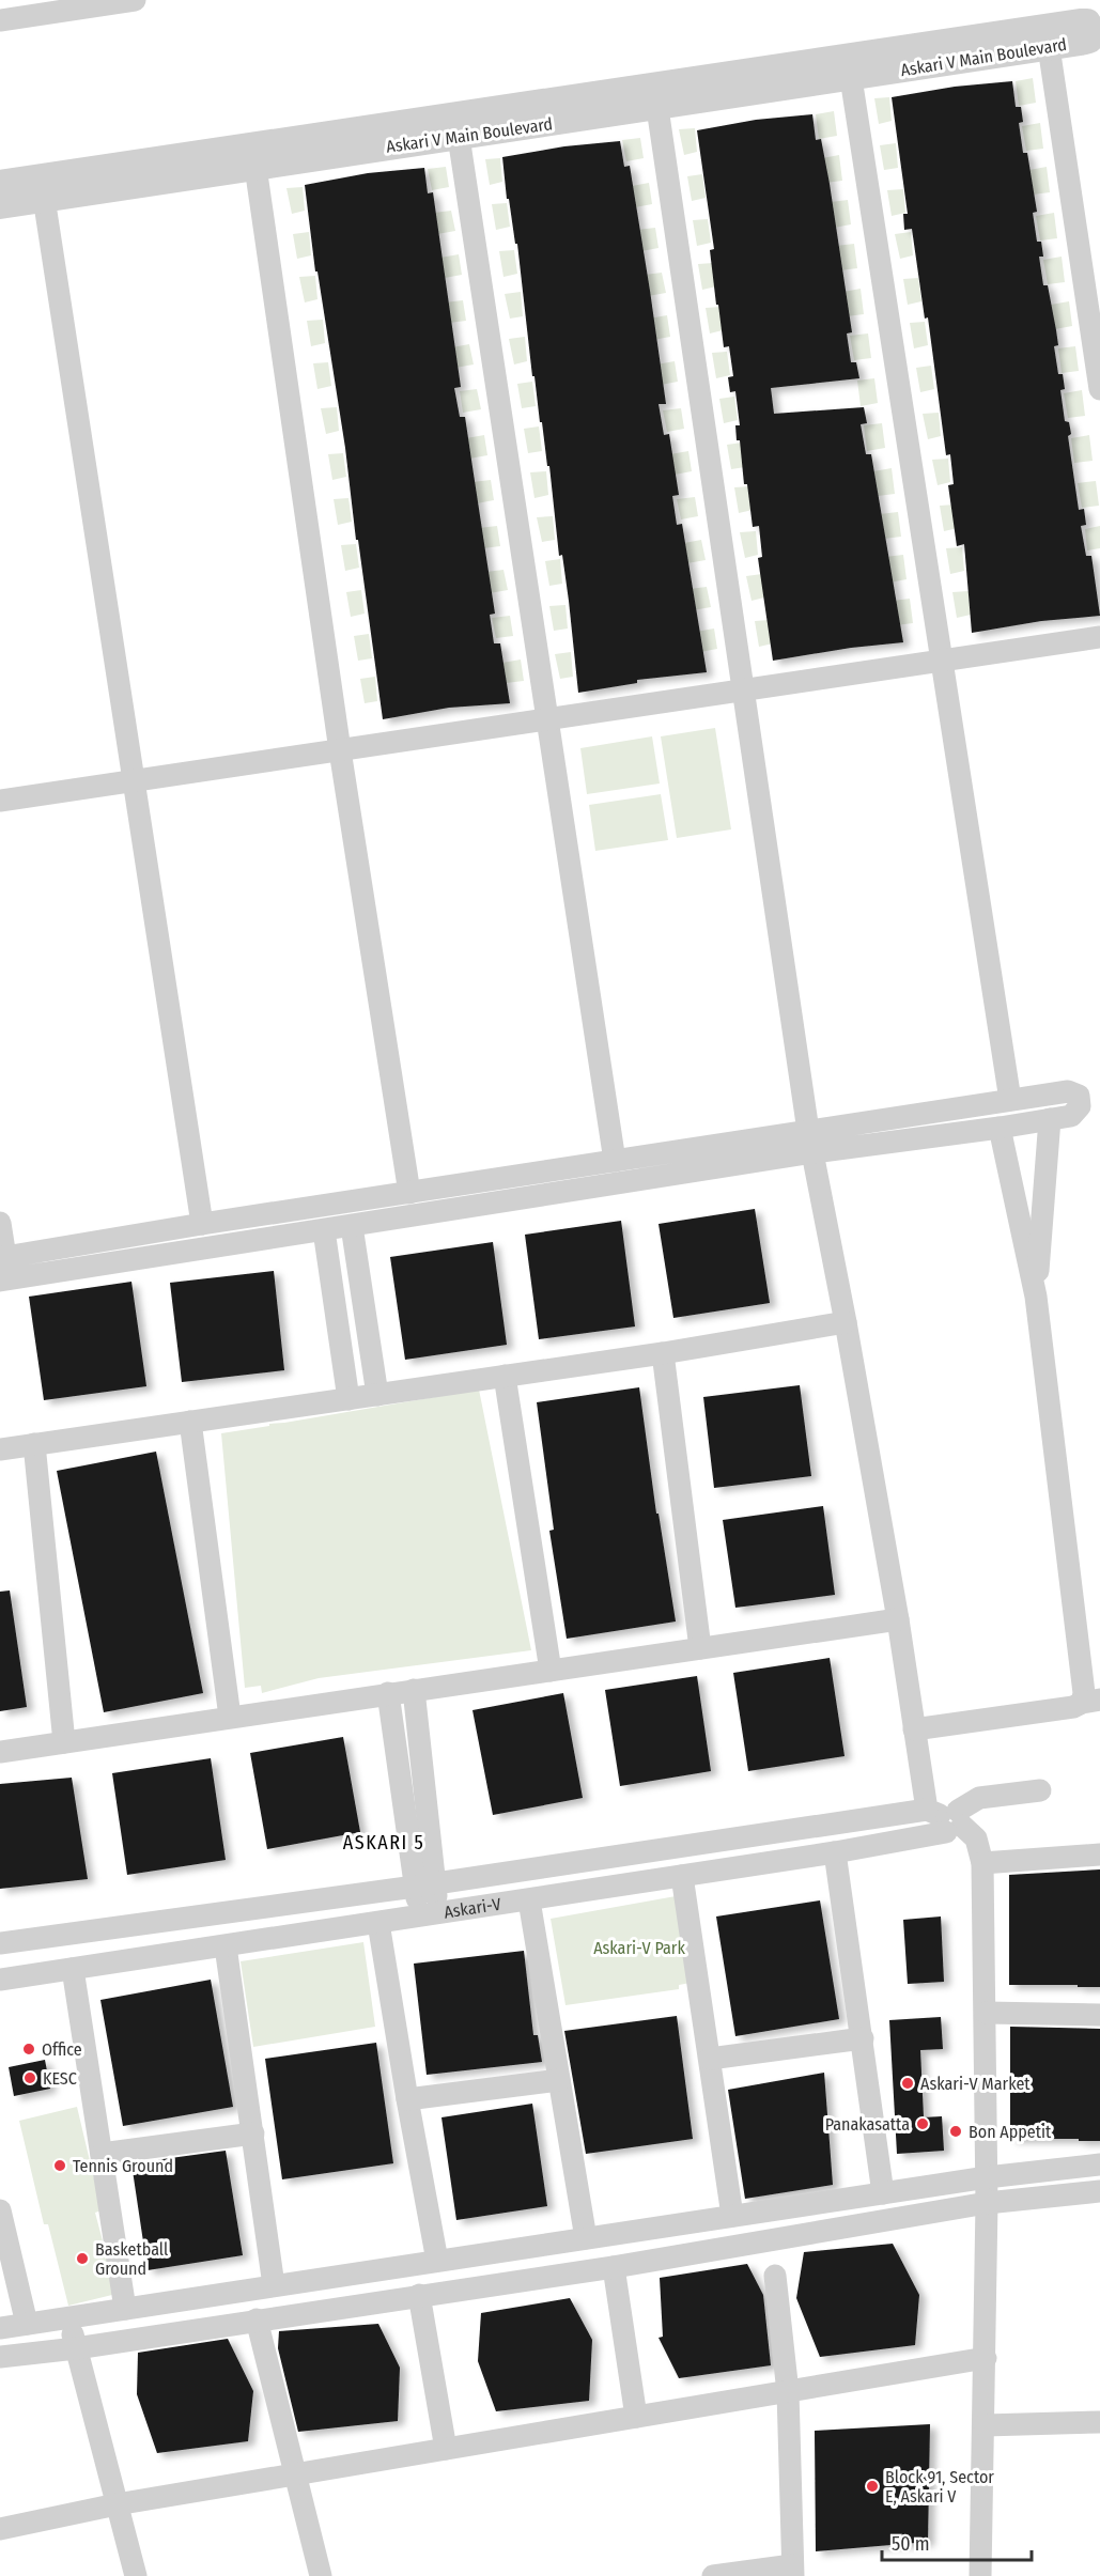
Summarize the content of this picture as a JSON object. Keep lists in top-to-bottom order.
{
  "streets": {
    "street": ["Askari V Main Boulevard", "Askari-V"]
  },
  "districts": ["ASKARI 5"],
  "parks": ["Askari-V Park"],
  "places": [
    "Office",
    "KESC",
    "Askari-V Market",
    "Panakasatta",
    "Bon Appetit",
    "Tennis Ground",
    "Basketball Ground",
    "Block 91, Sector E, Askari V"
  ],
  "scale_bar": "50 m"
}
